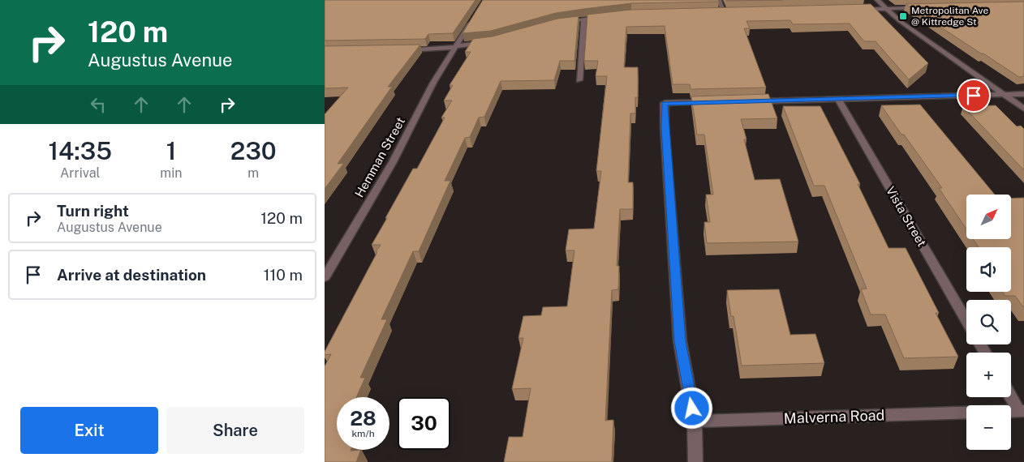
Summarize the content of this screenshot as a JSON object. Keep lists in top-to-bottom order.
{
  "streets": {
    "street": ["Hemman Street", "Vista Street", "Malverna Road"]
  },
  "places": {
    "transit": ["Metropolitan Ave @ Kittredge St"]
  },
  "north": "top right",
  "page": {
    "turn": ["120 m", "Augustus Avenue"],
    "eta": [
      "14:35",
      "Arrival",
      "1",
      "min",
      "230",
      "m"
    ],
    "list": [
      {
        "name": "Turn right",
        "note": "Augustus Avenue",
        "value": "120 m"
      },
      {
        "name": "Arrive at destination",
        "value": "110 m"
      }
    ],
    "map_buttons": ["+", "−"],
    "speed": "28 km/h",
    "limit": "30",
    "buttons": ["Exit", "Share"]
  }
}
